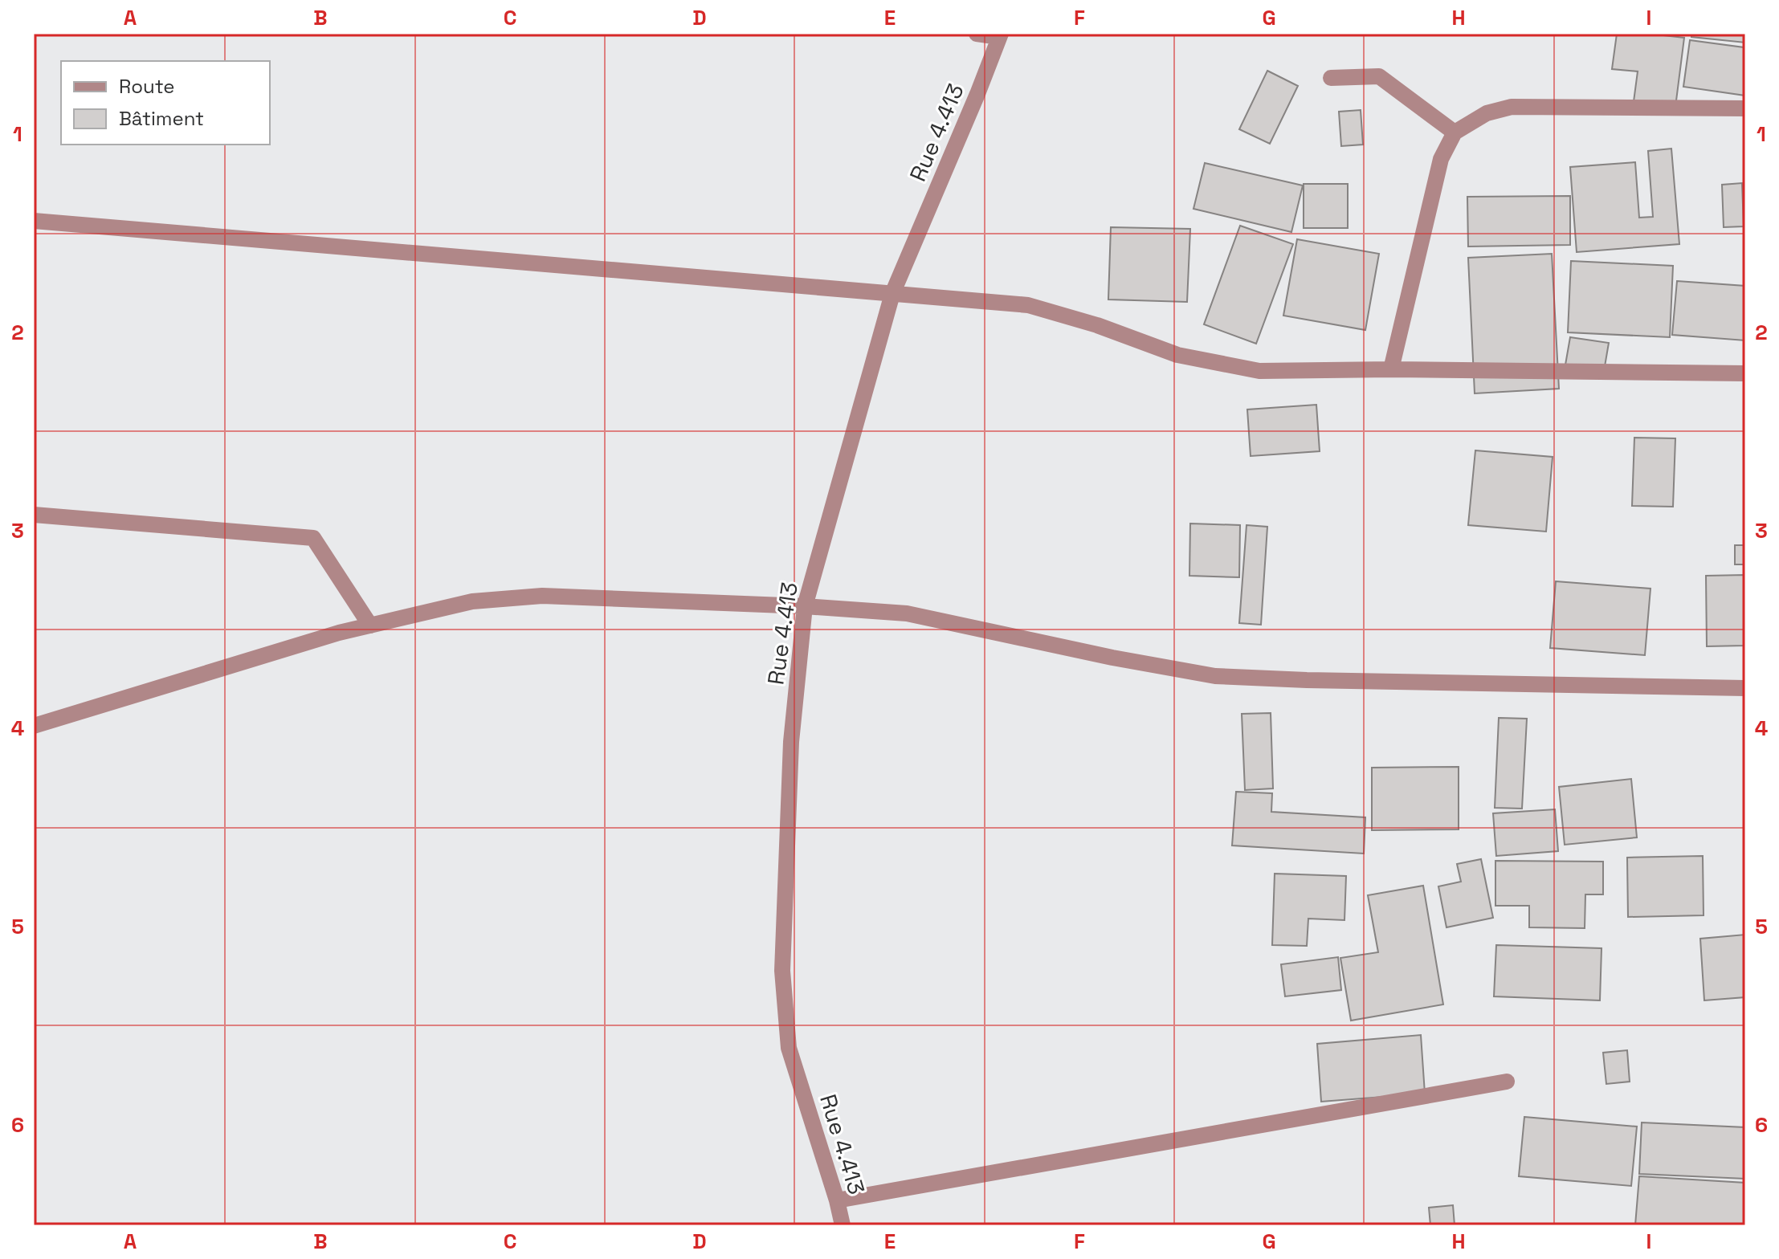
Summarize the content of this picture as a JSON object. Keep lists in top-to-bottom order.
{
  "streets": {
    "street": ["Rue 4.413"]
  },
  "legend": ["Route", "Bâtiment"],
  "grid": {
    "columns": [
      "A",
      "B",
      "C",
      "D",
      "E",
      "F",
      "G",
      "H",
      "I"
    ],
    "rows": [
      "1",
      "2",
      "3",
      "4",
      "5",
      "6"
    ]
  }
}
